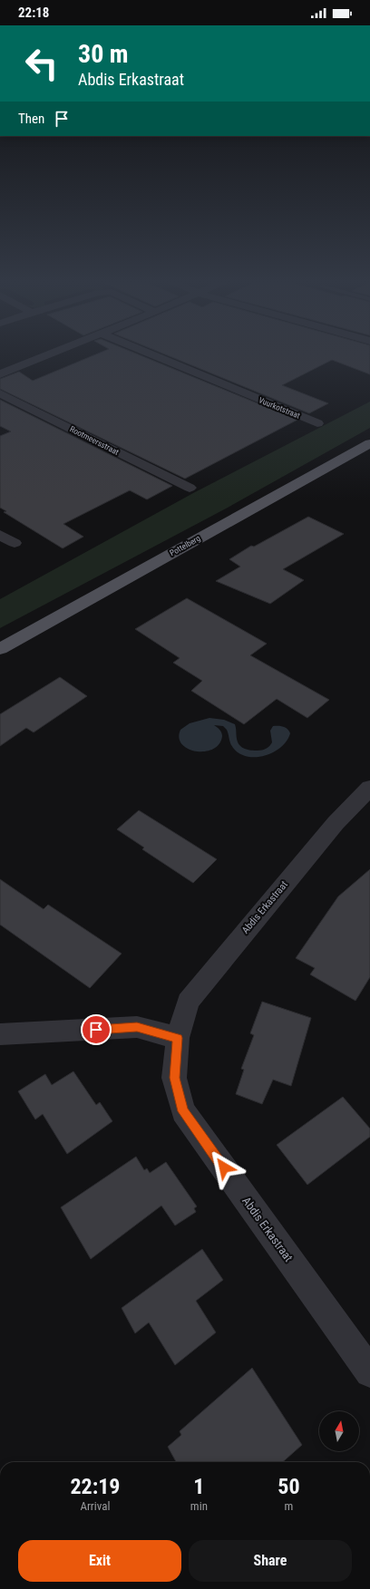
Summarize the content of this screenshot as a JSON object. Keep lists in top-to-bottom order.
{
  "streets": {
    "main road": ["Pottelberg"],
    "street": ["Vuurkotstraat", "Rootmeersstraat", "Abdis Erkastraat"]
  },
  "north": "top",
  "page": {
    "status": "22:18",
    "turn": ["30 m", "Abdis Erkastraat"],
    "then": "Then",
    "eta": [
      "22:19",
      "Arrival",
      "1",
      "min",
      "50",
      "m"
    ],
    "buttons": ["Exit", "Share"]
  }
}
